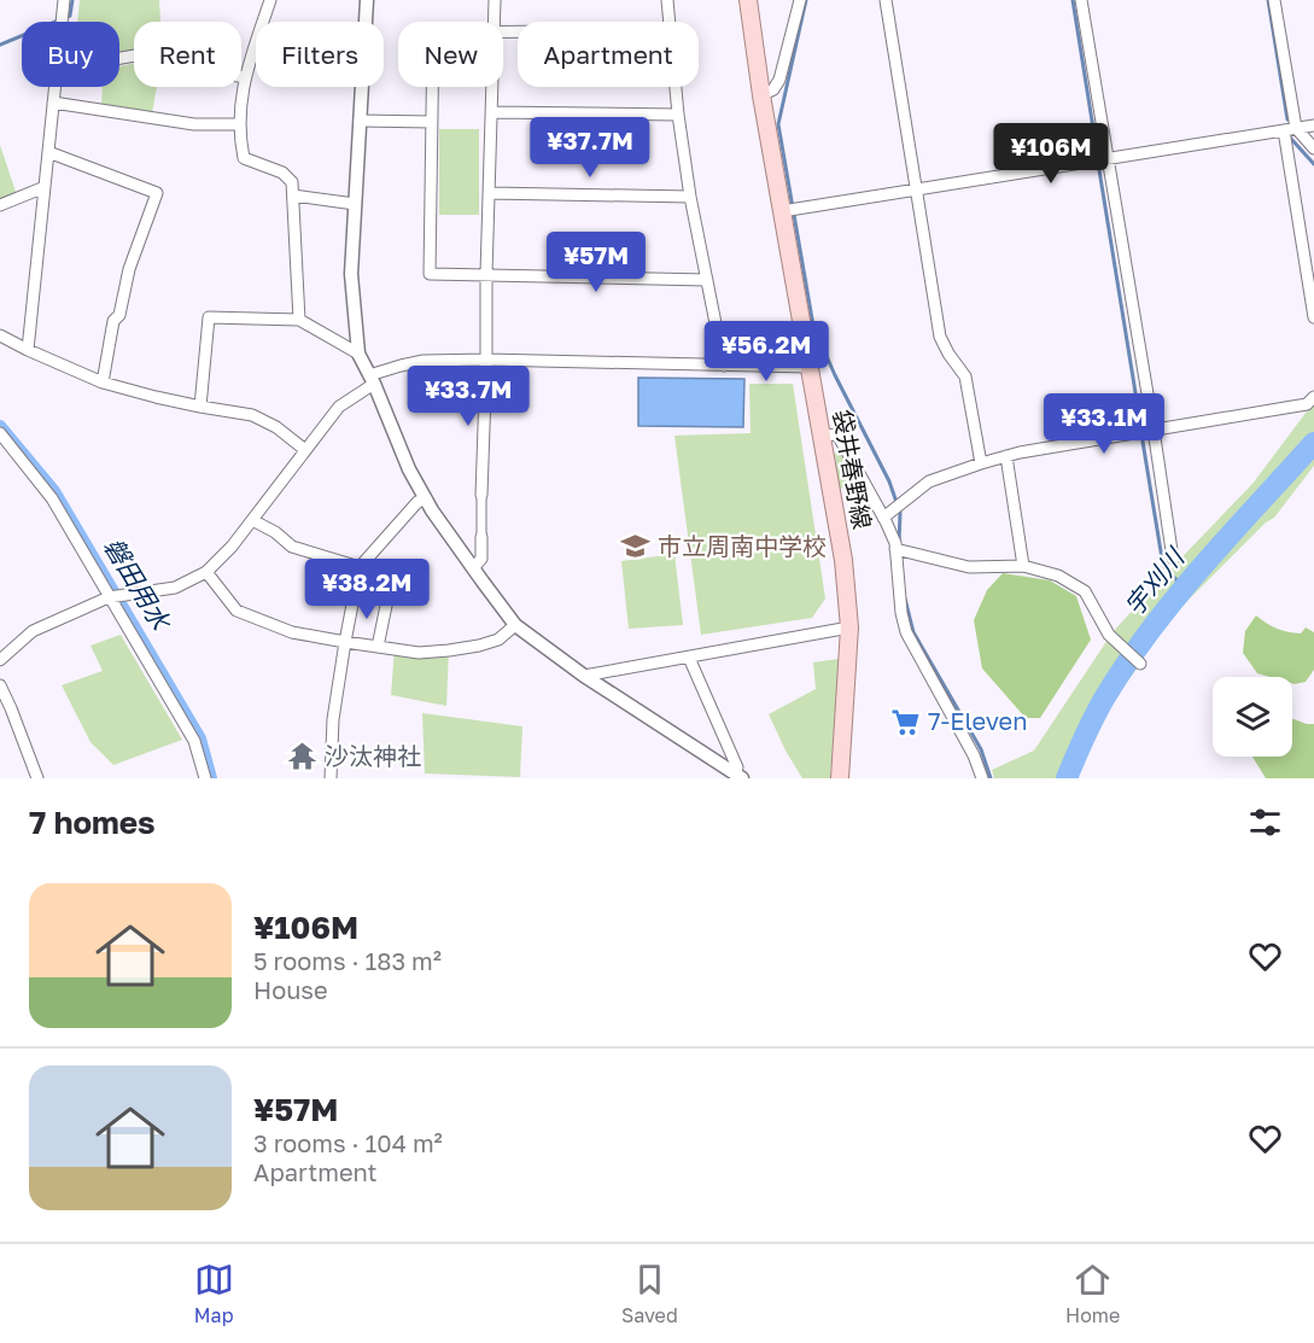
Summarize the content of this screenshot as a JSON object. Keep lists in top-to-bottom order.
{
  "streets": {
    "main road": ["袋井春野線"]
  },
  "water": ["宇刈川", "磐田用水"],
  "places": {
    "school or university": ["市立周南中学校"],
    "supermarket": ["7-Eleven"],
    "temple": ["沙汰神社"]
  },
  "page": {
    "chip": [
      "Buy",
      "Rent",
      "Filters",
      "New",
      "Apartment"
    ],
    "price": [
      "¥37.7M",
      "¥106M",
      "¥57M",
      "¥56.2M",
      "¥33.7M",
      "¥33.1M",
      "¥38.2M"
    ],
    "heading": "7 homes",
    "list": [
      {
        "name": "¥106M",
        "note": "5 rooms · 183 m² · House"
      },
      {
        "name": "¥57M",
        "note": "3 rooms · 104 m² · Apartment"
      }
    ],
    "tabs": ["Map", "Saved", "Home"]
  }
}
